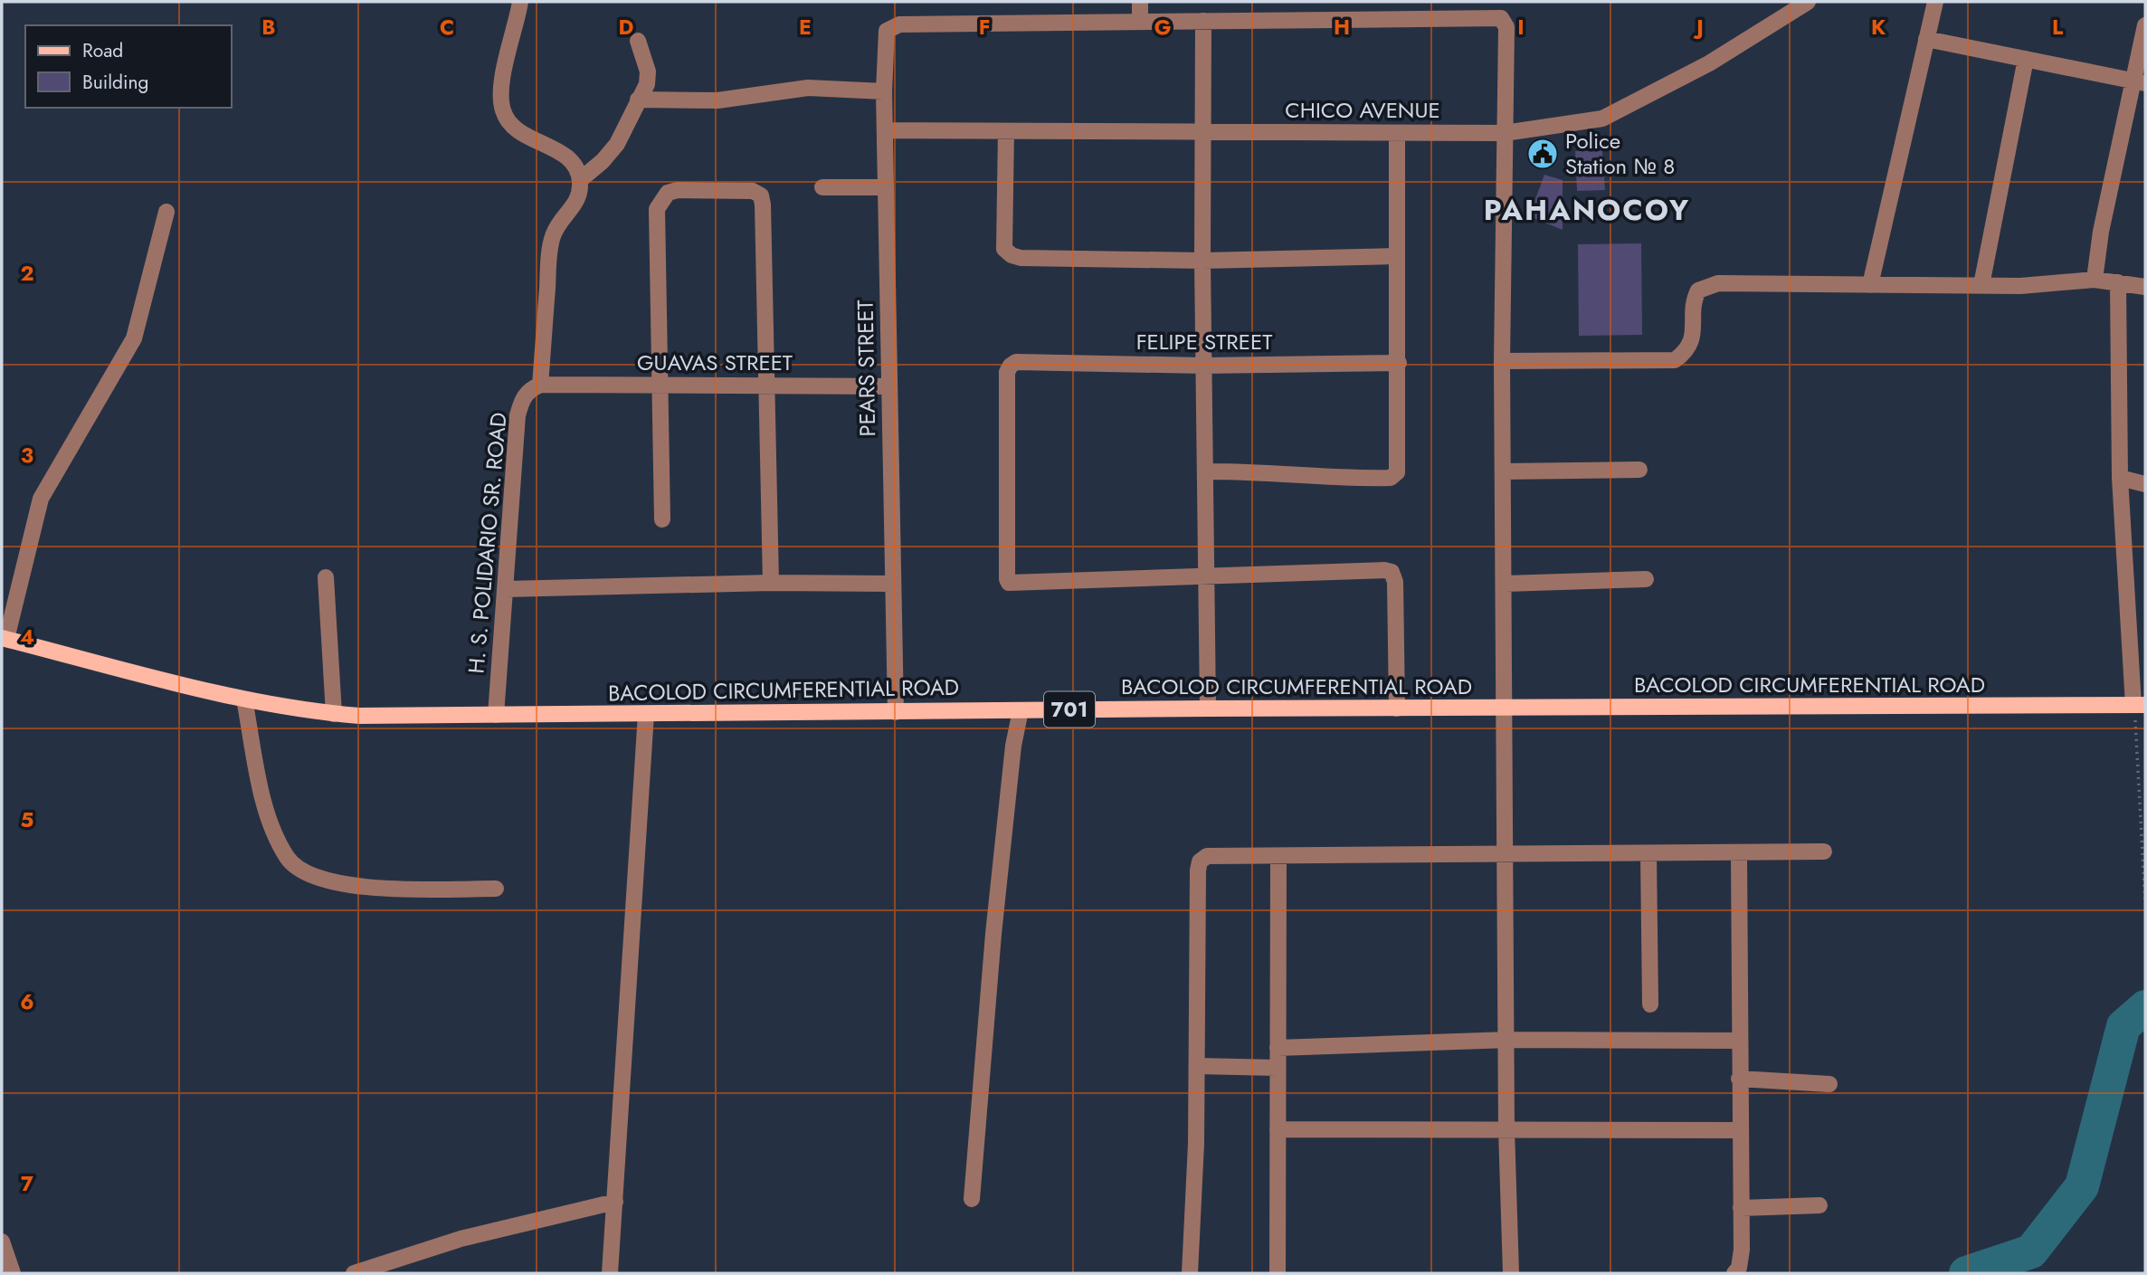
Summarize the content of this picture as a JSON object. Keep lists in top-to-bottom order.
{
  "streets": {
    "main road": ["BACOLOD CIRCUMFERENTIAL ROAD", "701"],
    "street": [
      "CHICO AVENUE",
      "FELIPE STREET",
      "GUAVAS STREET",
      "PEARS STREET",
      "H. S. POLIDARIO SR. ROAD"
    ]
  },
  "crossings": [
    ["CHICO AVENUE", "PEARS STREET"],
    ["GUAVAS STREET", "PEARS STREET"],
    ["GUAVAS STREET", "H. S. POLIDARIO SR. ROAD"],
    ["PEARS STREET", "BACOLOD CIRCUMFERENTIAL ROAD"],
    ["H. S. POLIDARIO SR. ROAD", "BACOLOD CIRCUMFERENTIAL ROAD"]
  ],
  "districts": ["PAHANOCOY"],
  "places": {
    "public building": ["Police Station № 8"]
  },
  "legend": ["Road", "Building"],
  "grid": {
    "columns": [
      "B",
      "C",
      "D",
      "E",
      "F",
      "G",
      "H",
      "I",
      "J",
      "K",
      "L"
    ],
    "rows": [
      "2",
      "3",
      "4",
      "5",
      "6",
      "7"
    ]
  }
}
